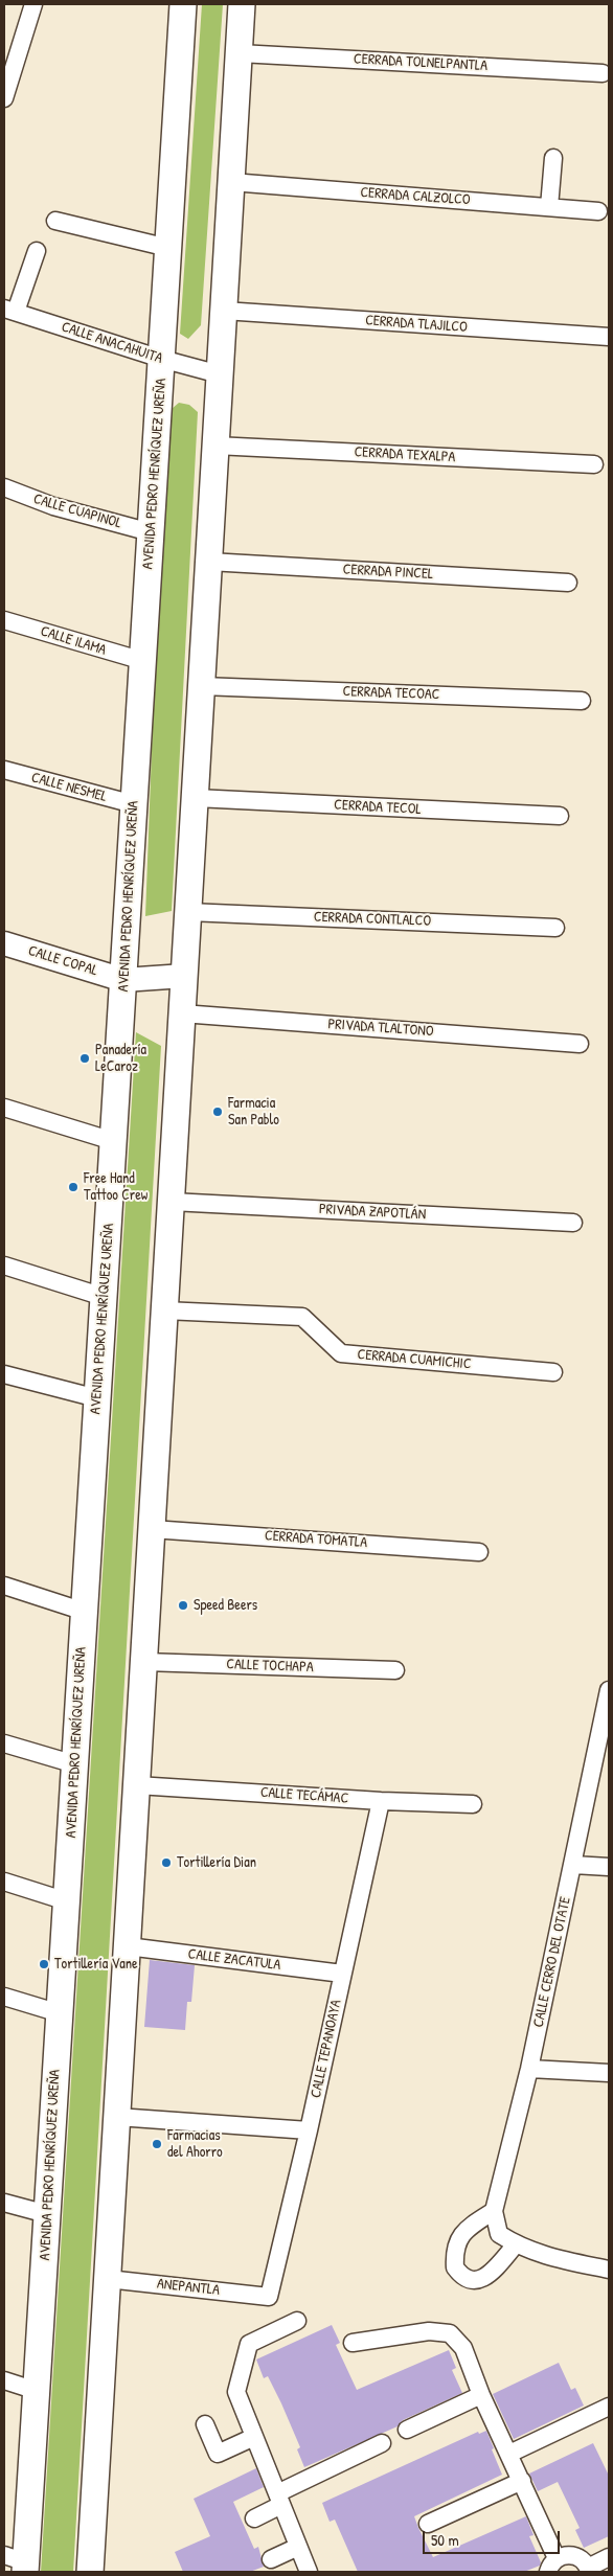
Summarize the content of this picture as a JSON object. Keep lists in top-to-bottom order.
{
  "streets": {
    "main road": ["AVENIDA PEDRO HENRÍQUEZ UREÑA"],
    "street": [
      "CERRADA TOLNELPANTLA",
      "CERRADA CALZOLCO",
      "CERRADA TLAJILCO",
      "CALLE ANACAHUITA",
      "CERRADA TEXALPA",
      "CALLE CUAPINOL",
      "CERRADA PINCEL",
      "CALLE ILAMA",
      "CERRADA TECOAC",
      "CALLE NESMEL",
      "CERRADA TECOL",
      "CERRADA CONTLALCO",
      "CALLE COPAL",
      "PRIVADA TLALTONO",
      "PRIVADA ZAPOTLÁN",
      "CERRADA CUAMICHIC",
      "CERRADA TOMATLA",
      "CALLE TOCHAPA",
      "CALLE TECÁMAC",
      "CALLE ZACATULA",
      "CALLE CERRO DEL OTATE",
      "CALLE TEPANOAYA",
      "ANEPANTLA"
    ]
  },
  "crossings": [
    ["CALLE ANACAHUITA", "AVENIDA PEDRO HENRÍQUEZ UREÑA"],
    ["AVENIDA PEDRO HENRÍQUEZ UREÑA", "CALLE CUAPINOL"],
    ["AVENIDA PEDRO HENRÍQUEZ UREÑA", "CALLE ILAMA"],
    ["AVENIDA PEDRO HENRÍQUEZ UREÑA", "CALLE NESMEL"],
    ["AVENIDA PEDRO HENRÍQUEZ UREÑA", "CALLE COPAL"],
    ["CALLE TECÁMAC", "CALLE TEPANOAYA"],
    ["CALLE ZACATULA", "CALLE TEPANOAYA"],
    ["CALLE TEPANOAYA", "ANEPANTLA"]
  ],
  "places": [
    "Panadería LeCaroz",
    "Farmacia San Pablo",
    "Free Hand Tattoo Crew",
    "Speed Beers",
    "Tortillería Dian",
    "Tortillería Vane",
    "Farmacias del Ahorro"
  ],
  "scale_bar": "50 m"
}
